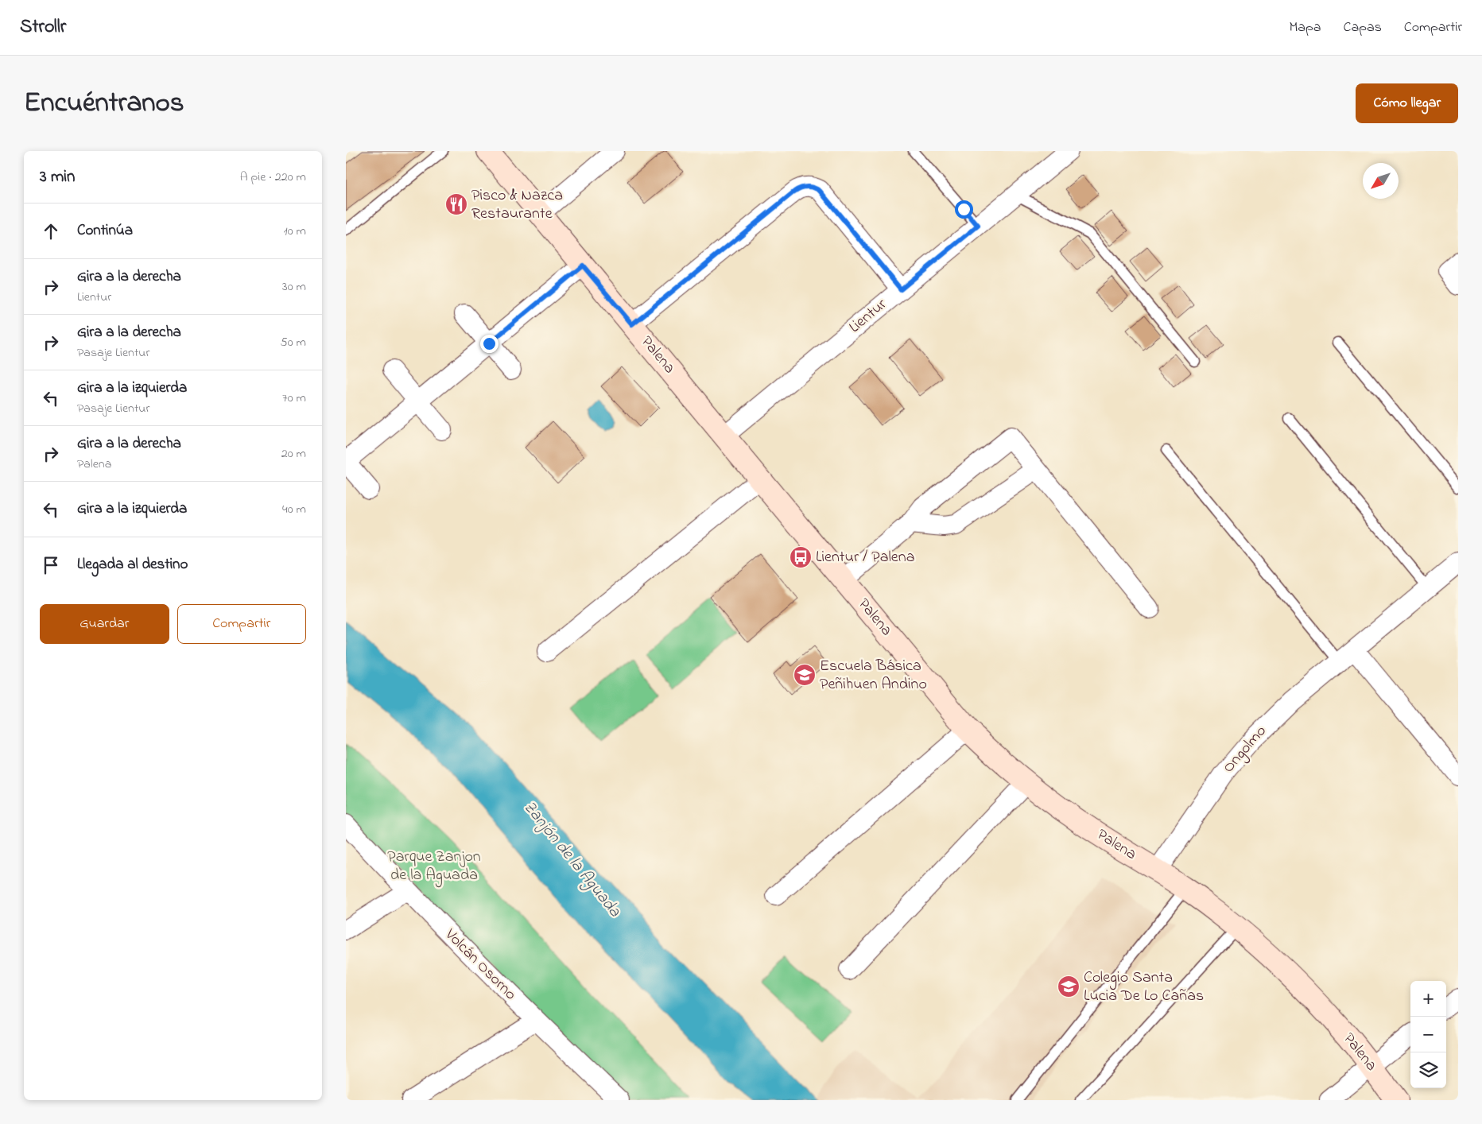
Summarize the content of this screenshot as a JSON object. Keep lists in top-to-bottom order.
{
  "streets": {
    "street": [
      "Lientur",
      "Palena",
      "Ongolmo",
      "Volcán Osorno"
    ]
  },
  "crossings": [
    ["Lientur", "Palena"],
    ["Palena", "Ongolmo"]
  ],
  "water": ["Zanjón de la Aguada"],
  "parks": ["Parque Zanjon de la Aguada"],
  "places": {
    "restaurant": ["Pisco & Nazca Restaurante"],
    "bus stop": ["Lientur / Palena"],
    "school or university": ["Escuela Básica Peñihuen Andino", "Colegio Santa Lucia De Lo Cañas"]
  },
  "north": "bottom left",
  "page": {
    "header": "Strollr",
    "nav": ["Mapa", "Capas", "Compartir"],
    "title": "Encuéntranos",
    "buttons": [
      "Cómo llegar",
      ["Guardar", "Compartir"]
    ],
    "heading": ["3 min", "A pie · 220 m"],
    "list": [
      ["Continúa", "10 m"],
      ["Gira a la derecha", "Lientur", "30 m"],
      ["Gira a la derecha", "Pasaje Lientur", "50 m"],
      ["Gira a la izquierda", "Pasaje Lientur", "70 m"],
      ["Gira a la derecha", "Palena", "20 m"],
      ["Gira a la izquierda", "40 m"],
      "Llegada al destino"
    ],
    "map_buttons": ["+", "−"]
  }
}
